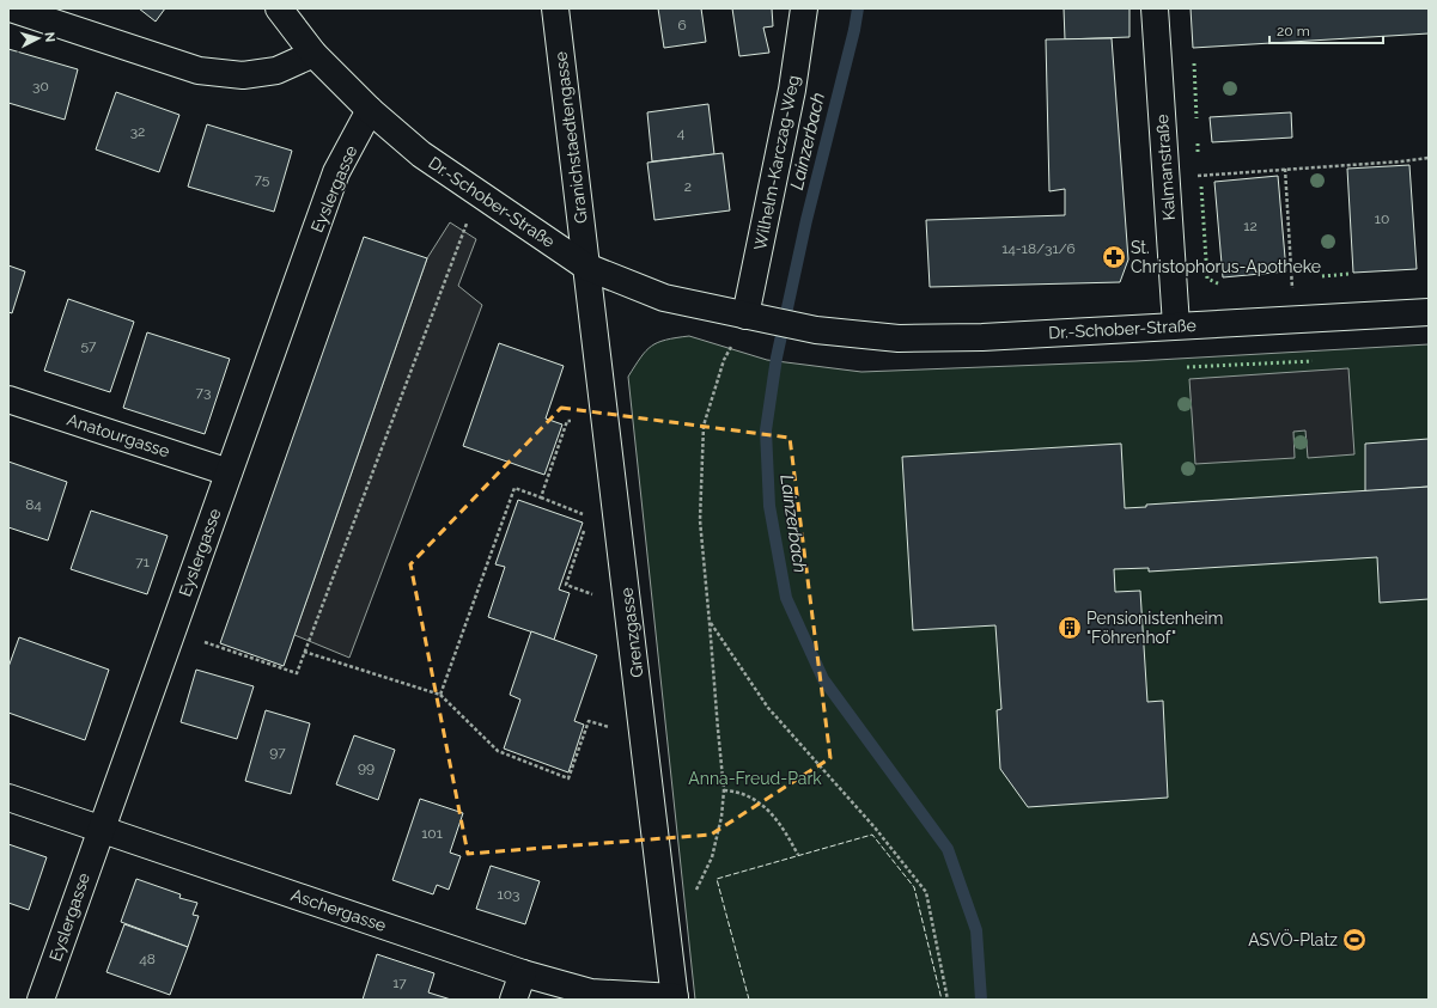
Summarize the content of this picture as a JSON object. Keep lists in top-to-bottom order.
{
  "streets": {
    "street": [
      "Granichstaedtengasse",
      "Wilhelm-Karczag-Weg",
      "Kalmanstraße",
      "Eyslergasse",
      "Dr.-Schober-Straße",
      "Anatourgasse",
      "Grenzgasse",
      "Aschergasse"
    ]
  },
  "crossings": [
    ["Granichstaedtengasse", "Dr.-Schober-Straße"],
    ["Granichstaedtengasse", "Grenzgasse"],
    ["Wilhelm-Karczag-Weg", "Dr.-Schober-Straße"],
    ["Kalmanstraße", "Dr.-Schober-Straße"],
    ["Eyslergasse", "Dr.-Schober-Straße"],
    ["Eyslergasse", "Anatourgasse"],
    ["Eyslergasse", "Aschergasse"],
    ["Dr.-Schober-Straße", "Grenzgasse"],
    ["Grenzgasse", "Aschergasse"]
  ],
  "water": ["Lainzerbach"],
  "parks": ["Anna-Freud-Park"],
  "places": {
    "pharmacy": ["St. Christophorus-Apotheke"],
    "building": ["Pensionistenheim \"Föhrenhof\""],
    "sports": ["ASVÖ-Platz"]
  },
  "house_numbers": [
    "6",
    "30",
    "32",
    "4",
    "75",
    "2",
    "10",
    "12",
    "14-18/31/6",
    "57",
    "73",
    "84",
    "71",
    "97",
    "99",
    "101",
    "103",
    "48",
    "17"
  ],
  "scale_bar": "20 m",
  "north": "right"
}
